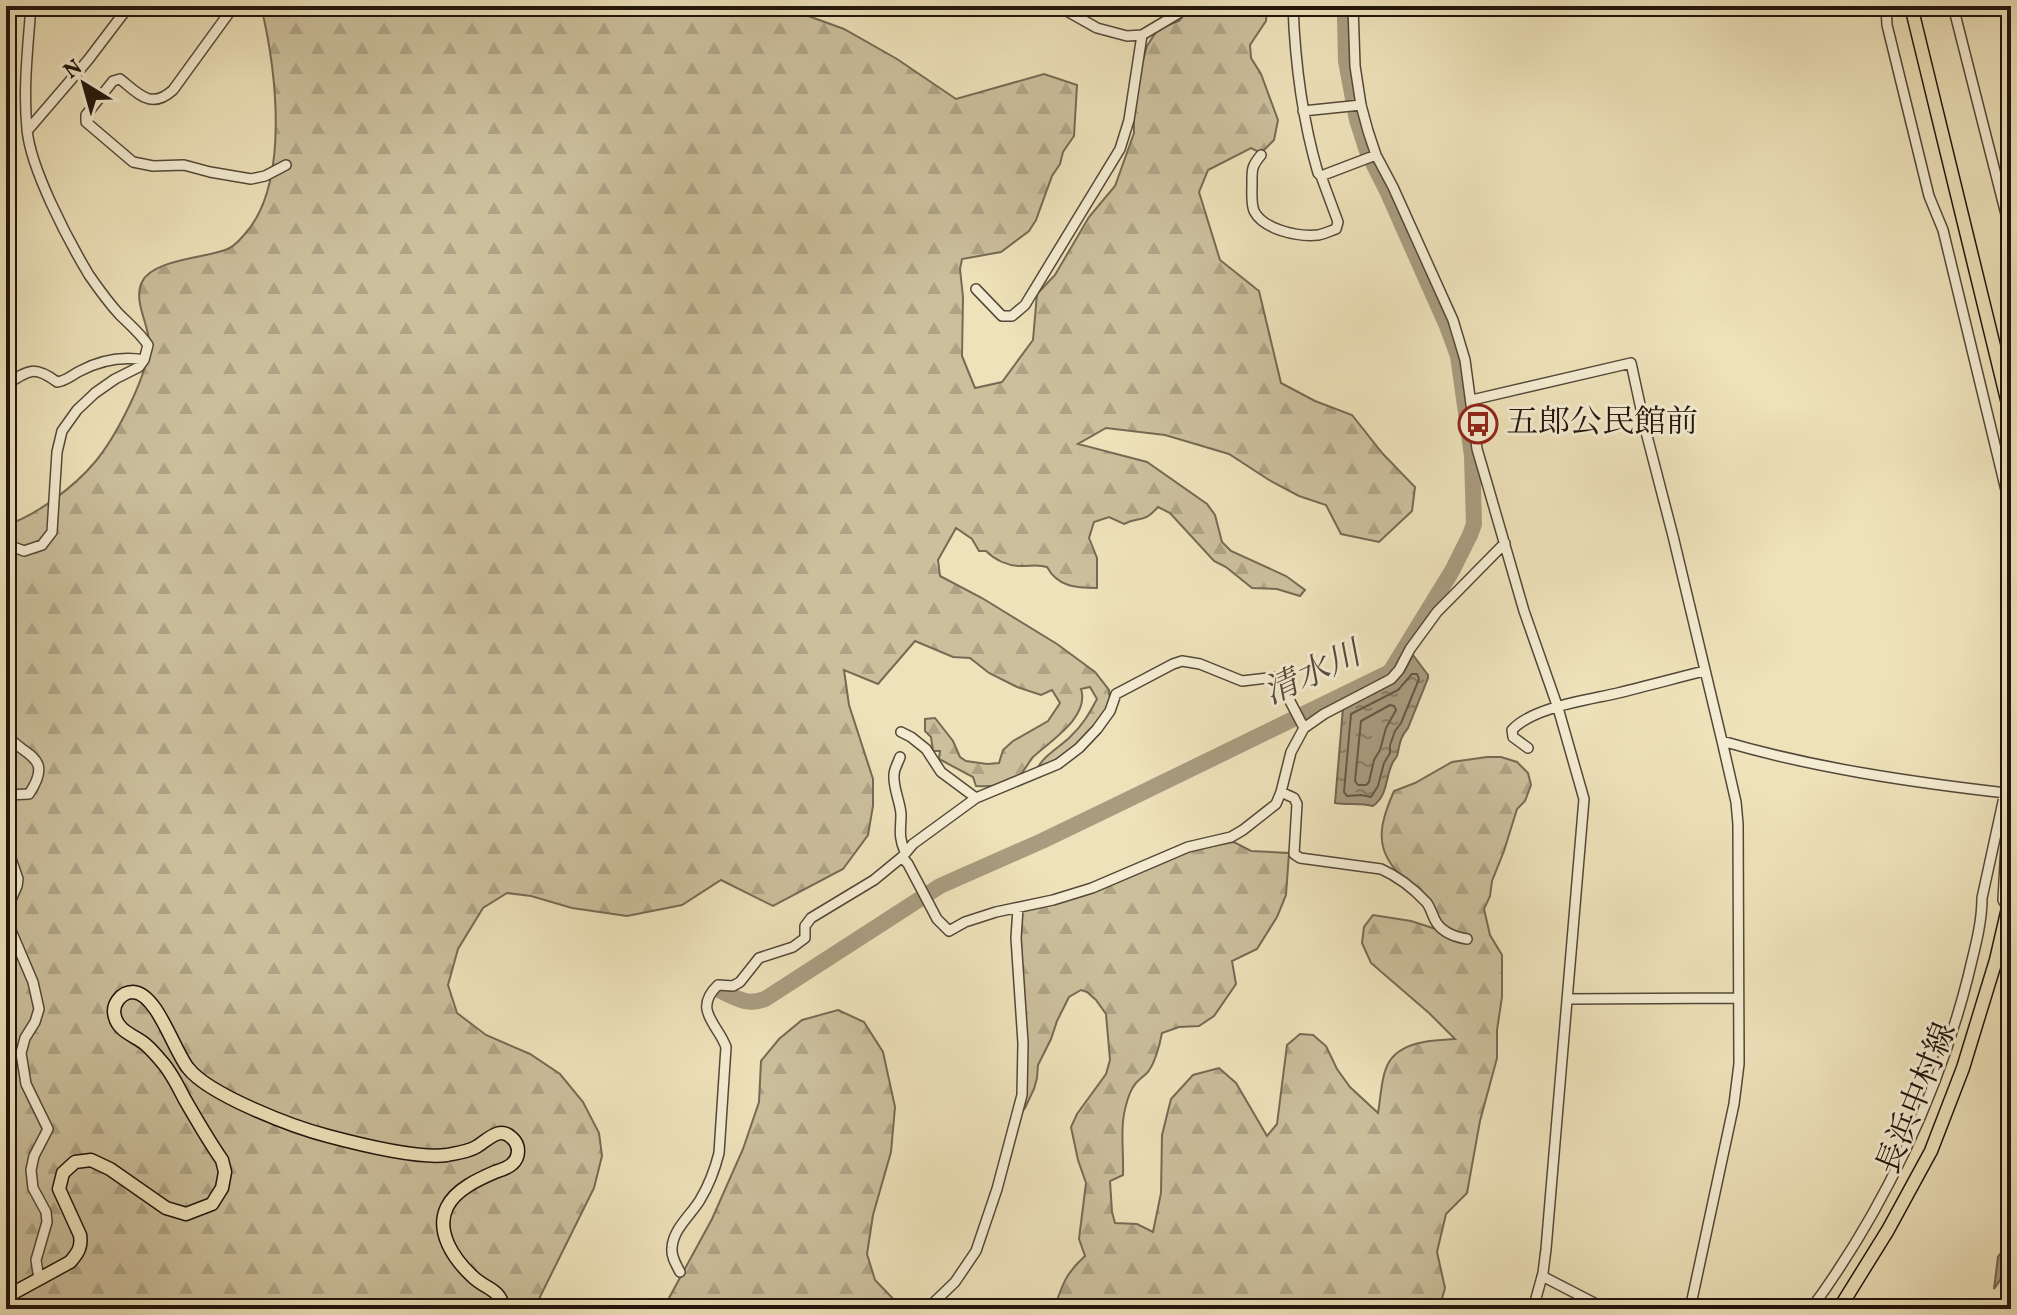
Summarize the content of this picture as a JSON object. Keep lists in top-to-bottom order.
{
  "streets": {
    "main road": ["長浜中村線"]
  },
  "water": ["清水川"],
  "places": {
    "bus stop": ["五郎公民館前"]
  },
  "north": "top left"
}
